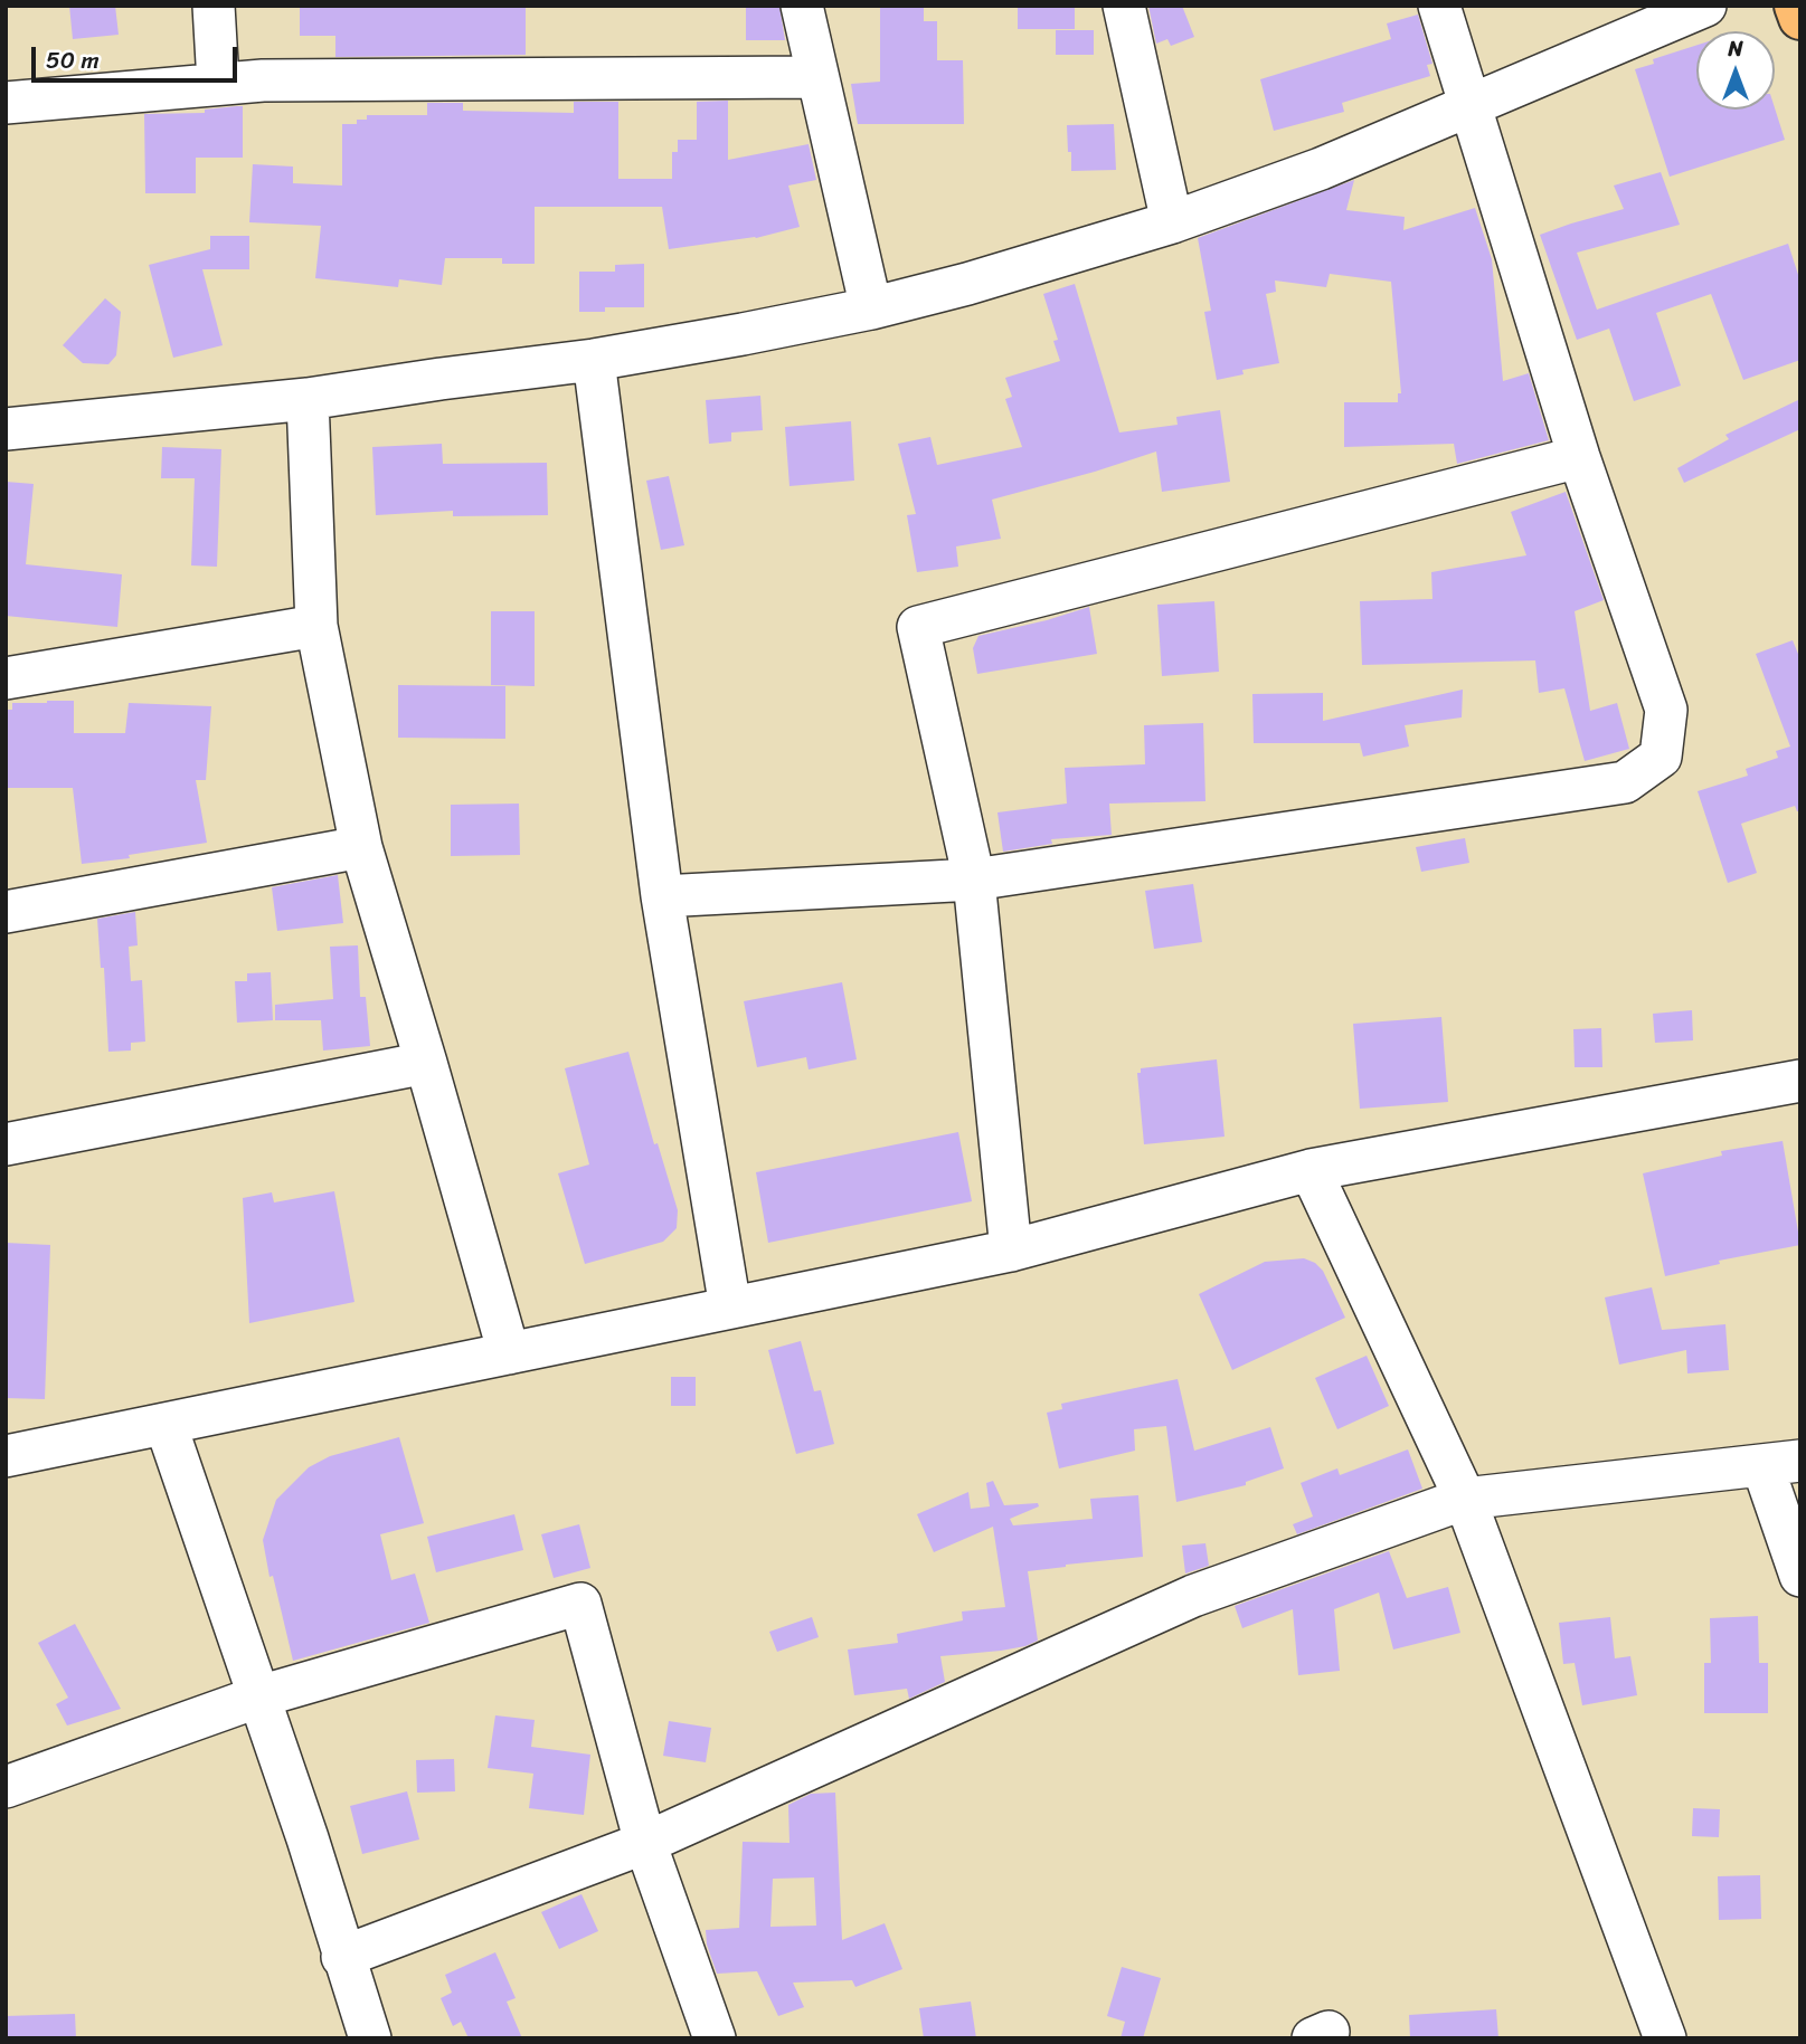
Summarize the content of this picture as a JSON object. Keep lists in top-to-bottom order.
{
  "scale_bar": "50 m",
  "north": "top"
}
